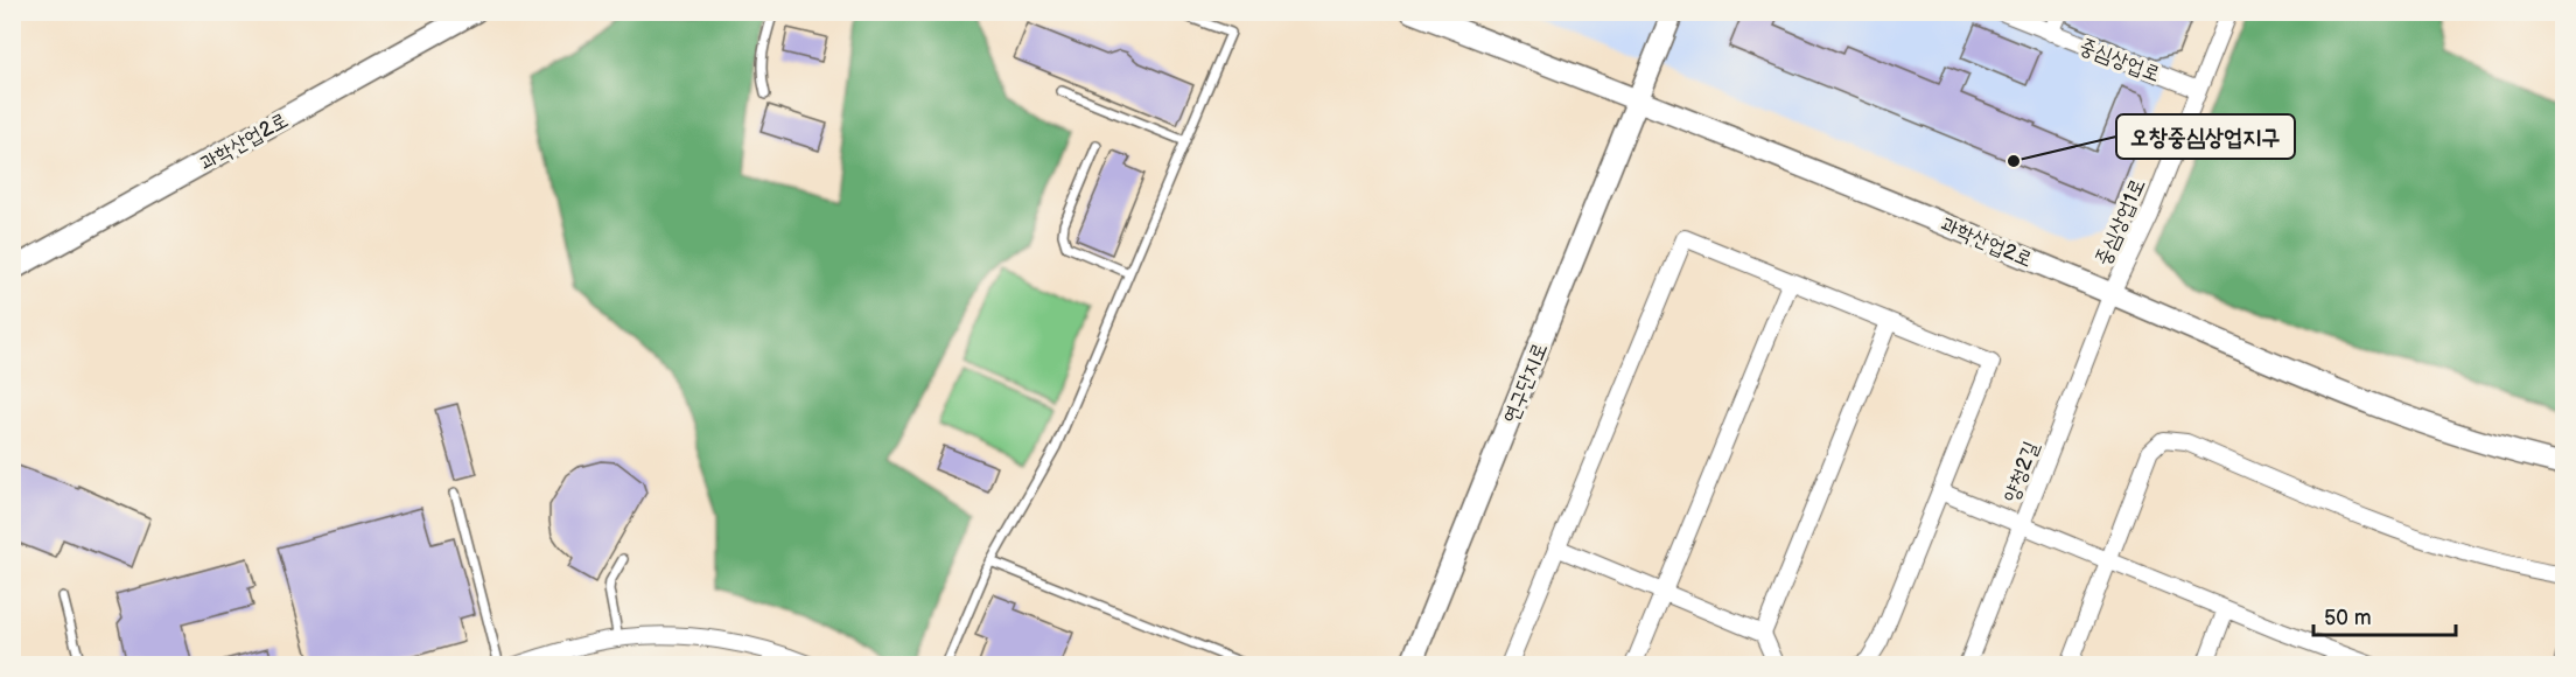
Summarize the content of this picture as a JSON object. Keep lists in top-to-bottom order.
{
  "streets": {
    "street": [
      "중심상업로",
      "과학산업2로",
      "중심상업1로",
      "연구단지로",
      "양청2길"
    ]
  },
  "crossings": [
    ["중심상업로", "중심상업1로"],
    ["과학산업2로", "중심상업1로"],
    ["과학산업2로", "연구단지로"],
    ["과학산업2로", "양청2길"],
    ["중심상업1로", "양청2길"]
  ],
  "places": ["오창중심상업지구"],
  "scale_bar": "50 m"
}
